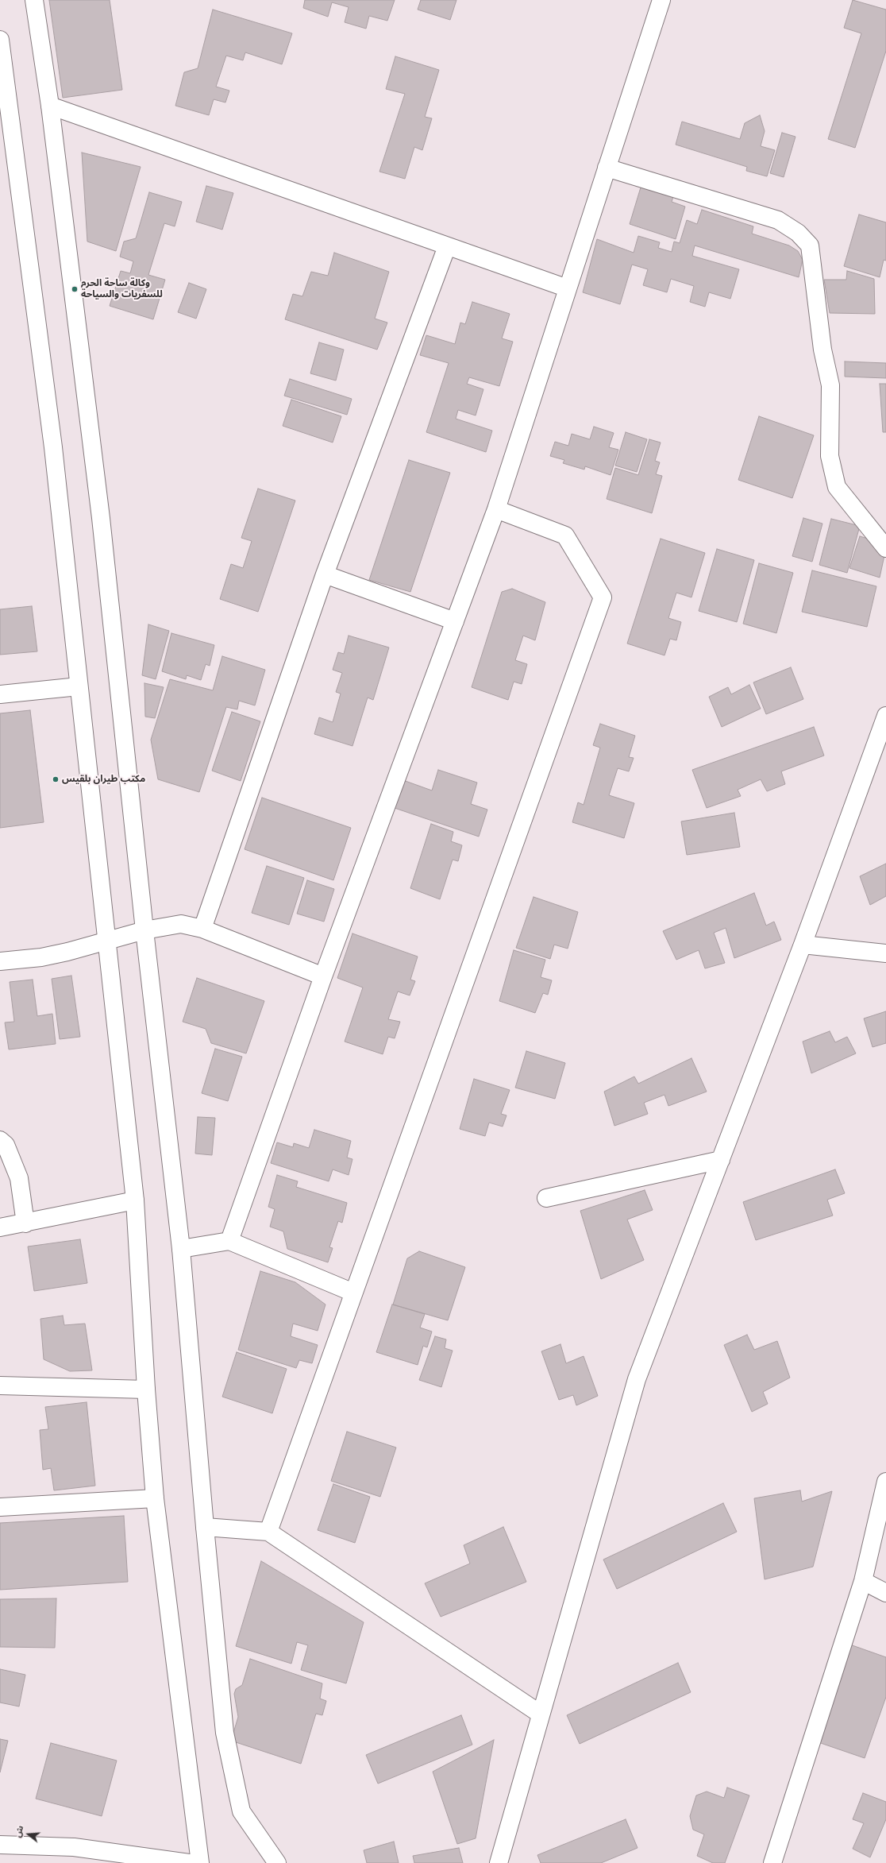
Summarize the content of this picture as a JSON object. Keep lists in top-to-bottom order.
{
  "places": ["وكالة ساحة الحرم للسفريات والسياحة", "مكتب طيران بلقيس"],
  "north": "left"
}
